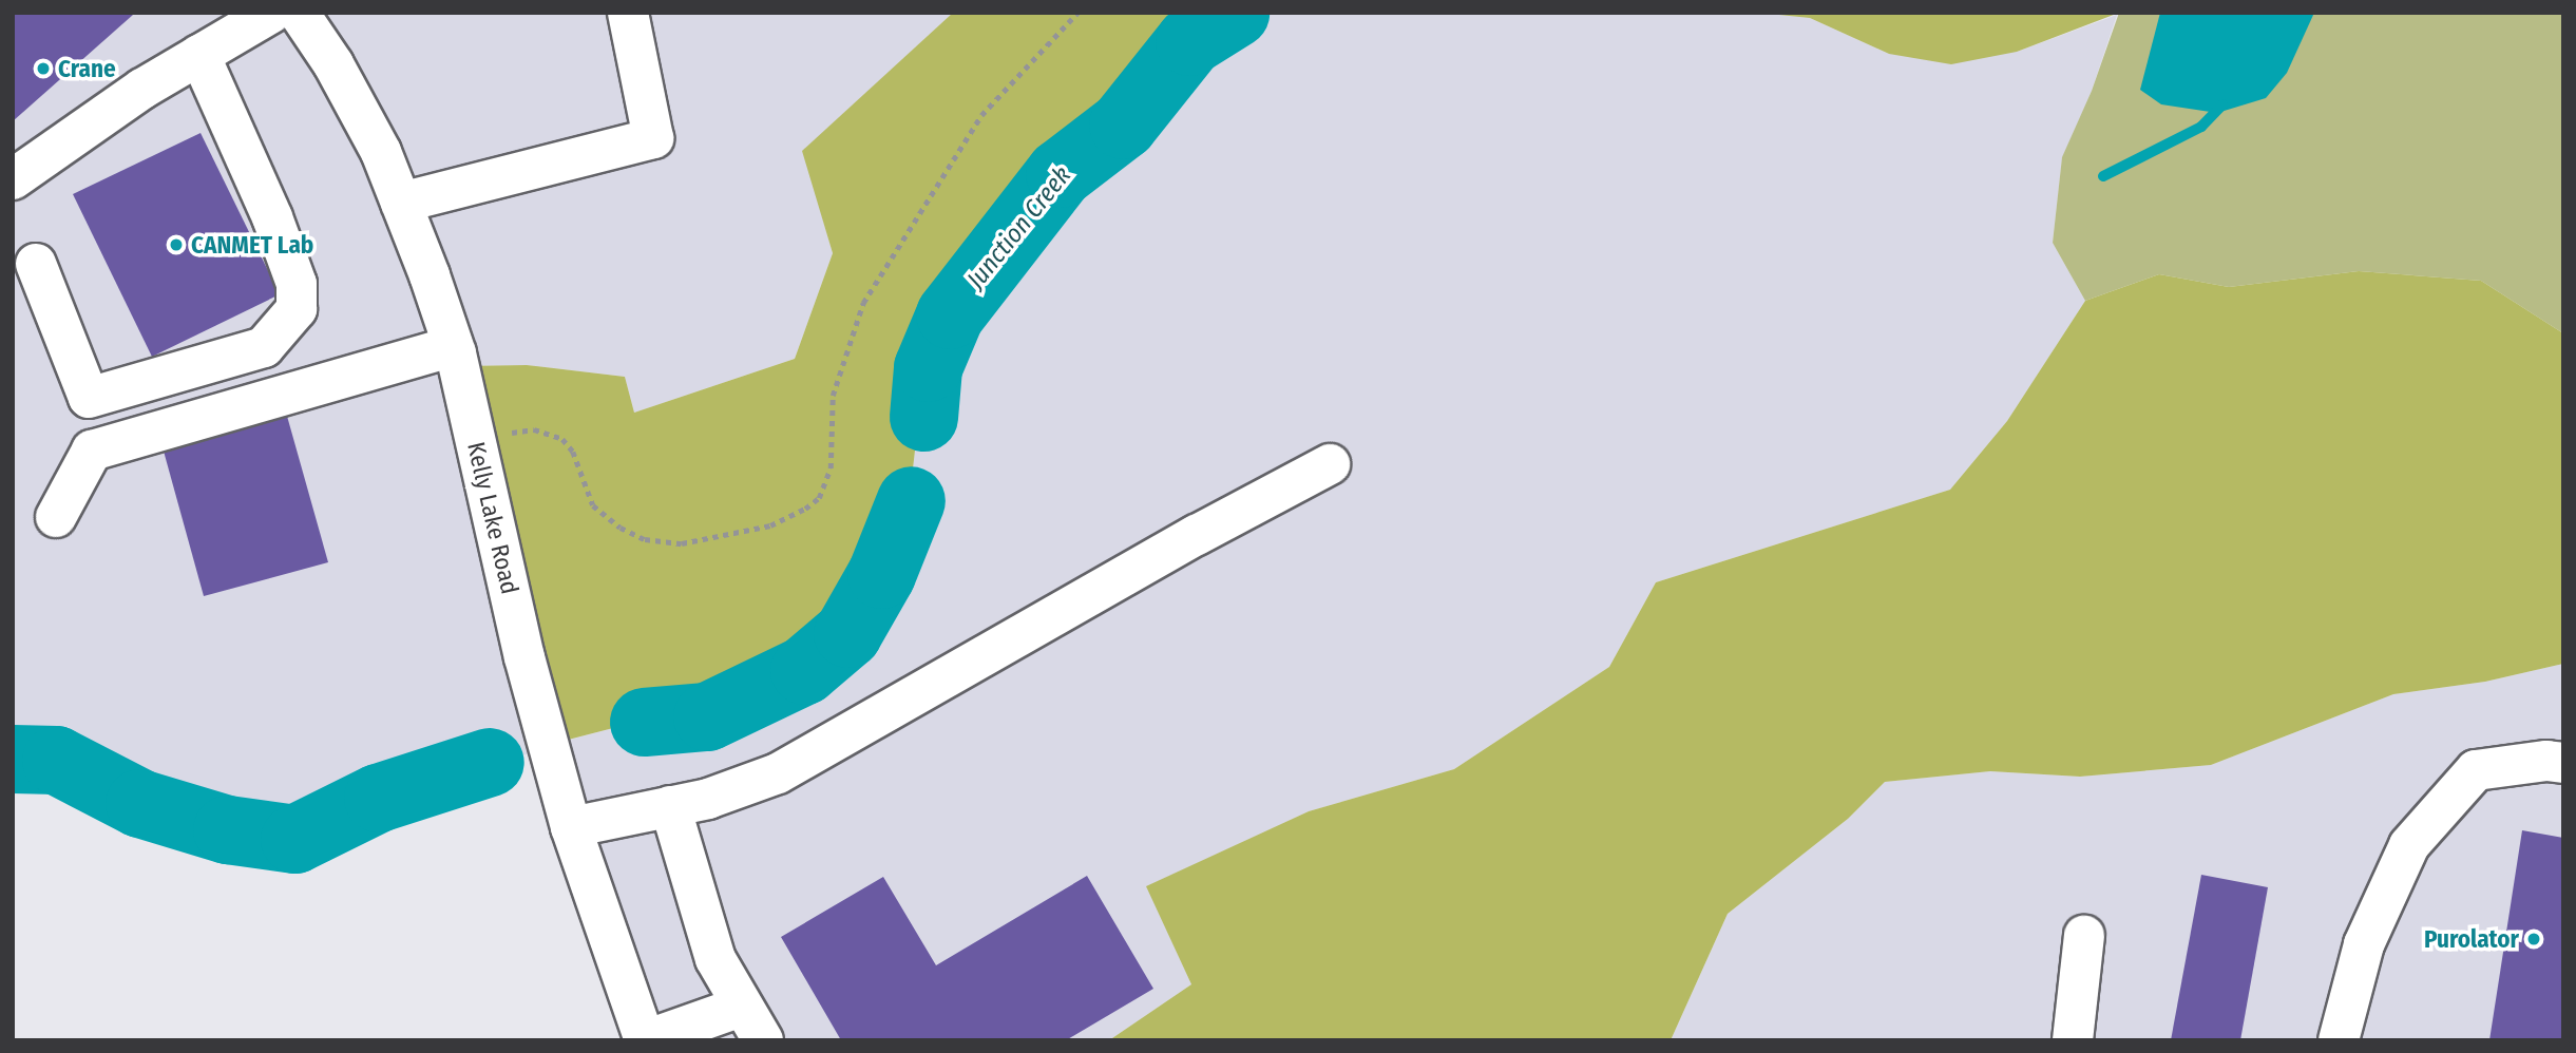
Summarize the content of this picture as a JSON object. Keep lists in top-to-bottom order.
{
  "streets": {
    "street": ["Kelly Lake Road"]
  },
  "water": ["Junction Creek"],
  "places": ["Crane", "CANMET Lab", "Purolator"]
}
